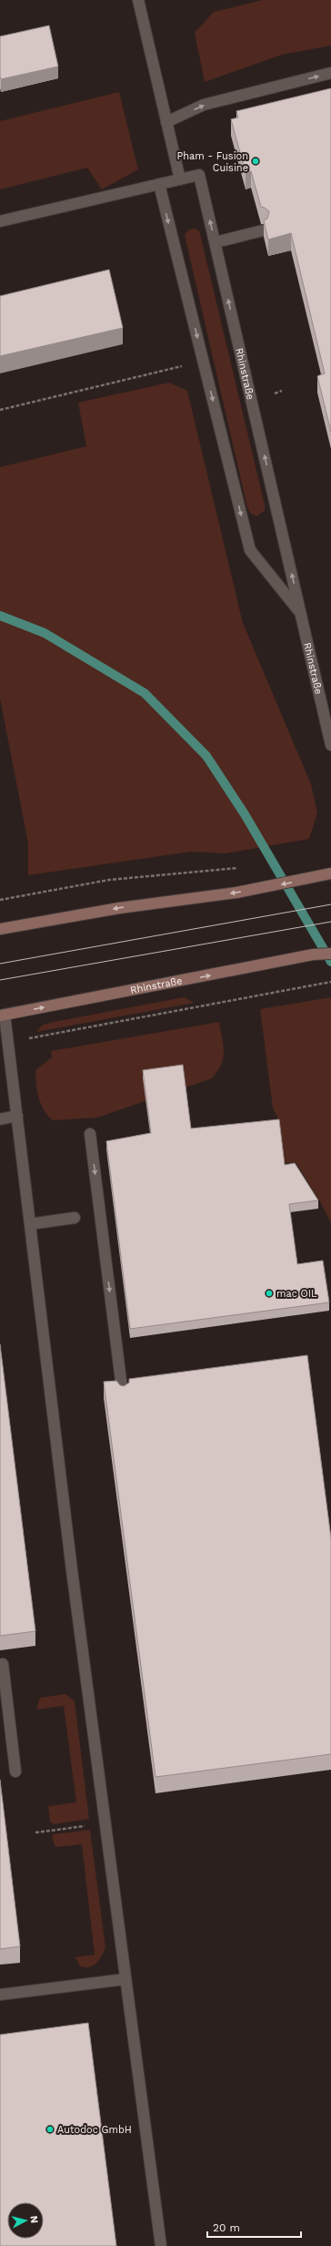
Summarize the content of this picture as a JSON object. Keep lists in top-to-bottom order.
{
  "streets": {
    "main road": ["Rhinstraße"]
  },
  "places": ["Pham - Fusion Cuisine", "mac OIL", "Autodoc GmbH"],
  "scale_bar": "20 m",
  "north": "right"
}
